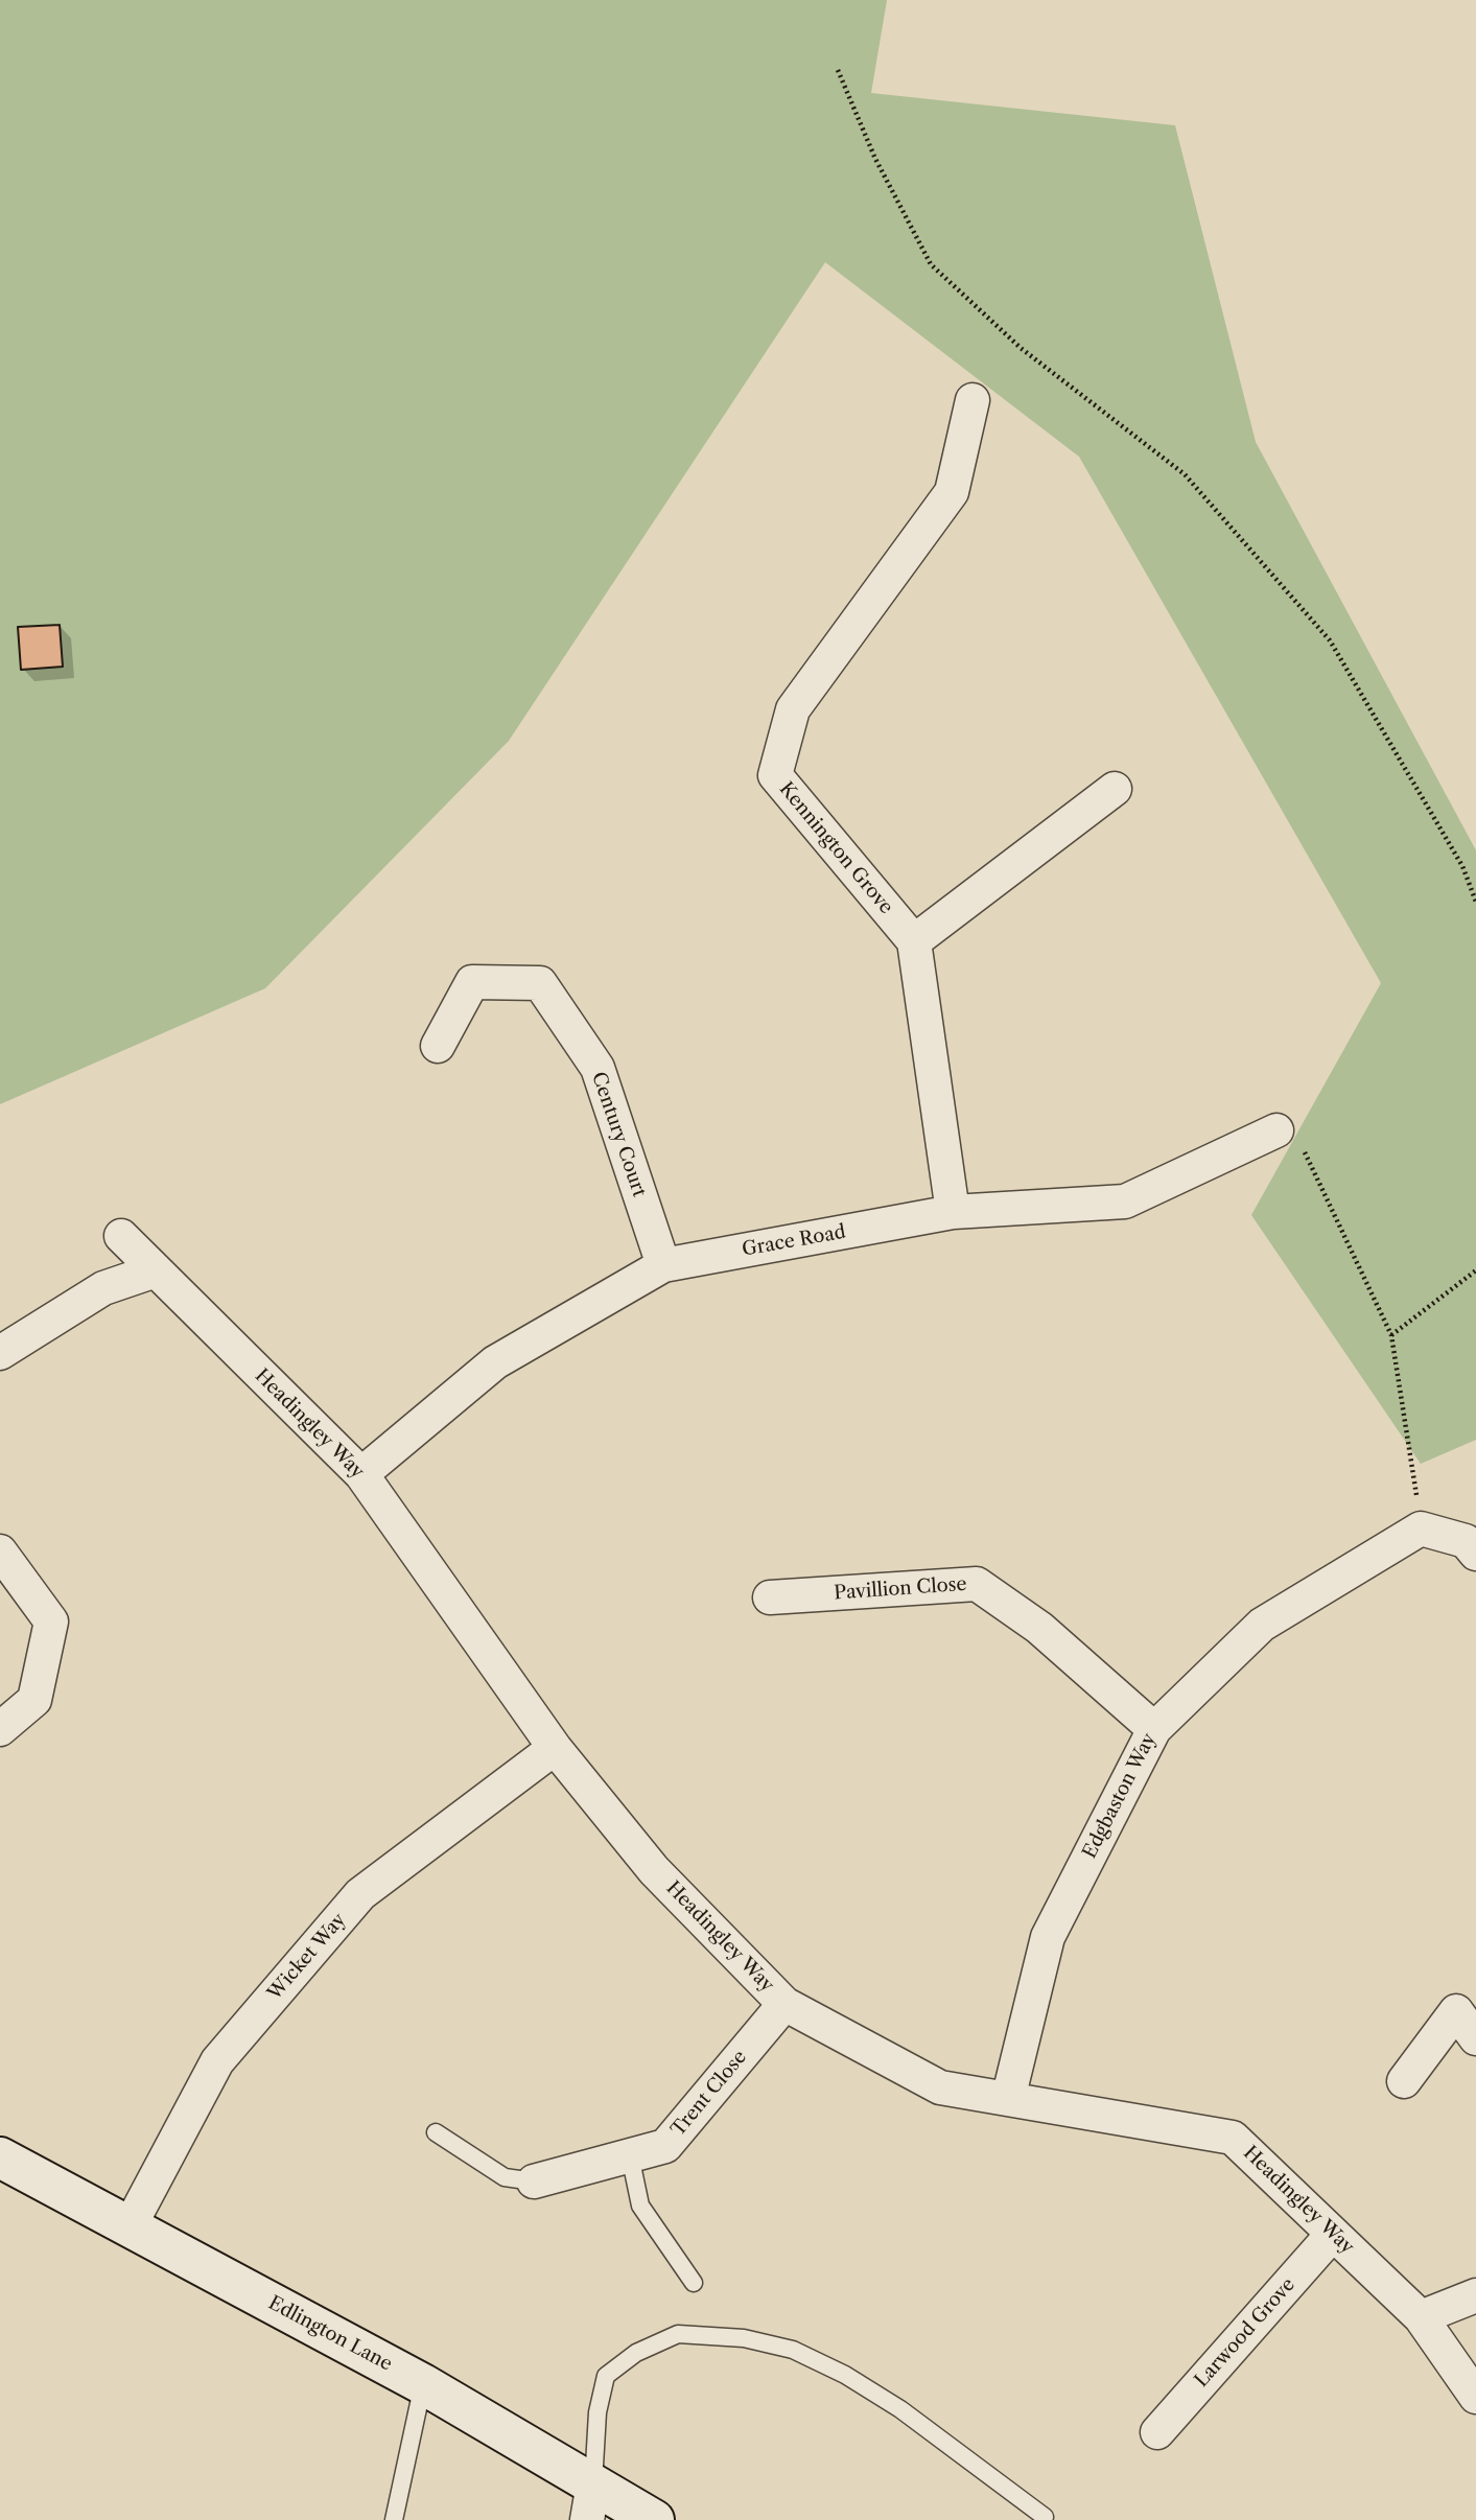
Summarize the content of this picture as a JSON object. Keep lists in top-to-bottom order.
{
  "streets": {
    "main road": ["Edlington Lane"],
    "street": [
      "Kennington Grove",
      "Century Court",
      "Grace Road",
      "Headingley Way",
      "Pavillion Close",
      "Edgbaston Way",
      "Wicket Way",
      "Trent Close",
      "Larwood Grove"
    ]
  },
  "crossings": [
    ["Century Court", "Grace Road"],
    ["Grace Road", "Headingley Way"],
    ["Headingley Way", "Edgbaston Way"],
    ["Headingley Way", "Wicket Way"],
    ["Headingley Way", "Trent Close"],
    ["Headingley Way", "Larwood Grove"],
    ["Pavillion Close", "Edgbaston Way"],
    ["Wicket Way", "Edlington Lane"]
  ]
}
